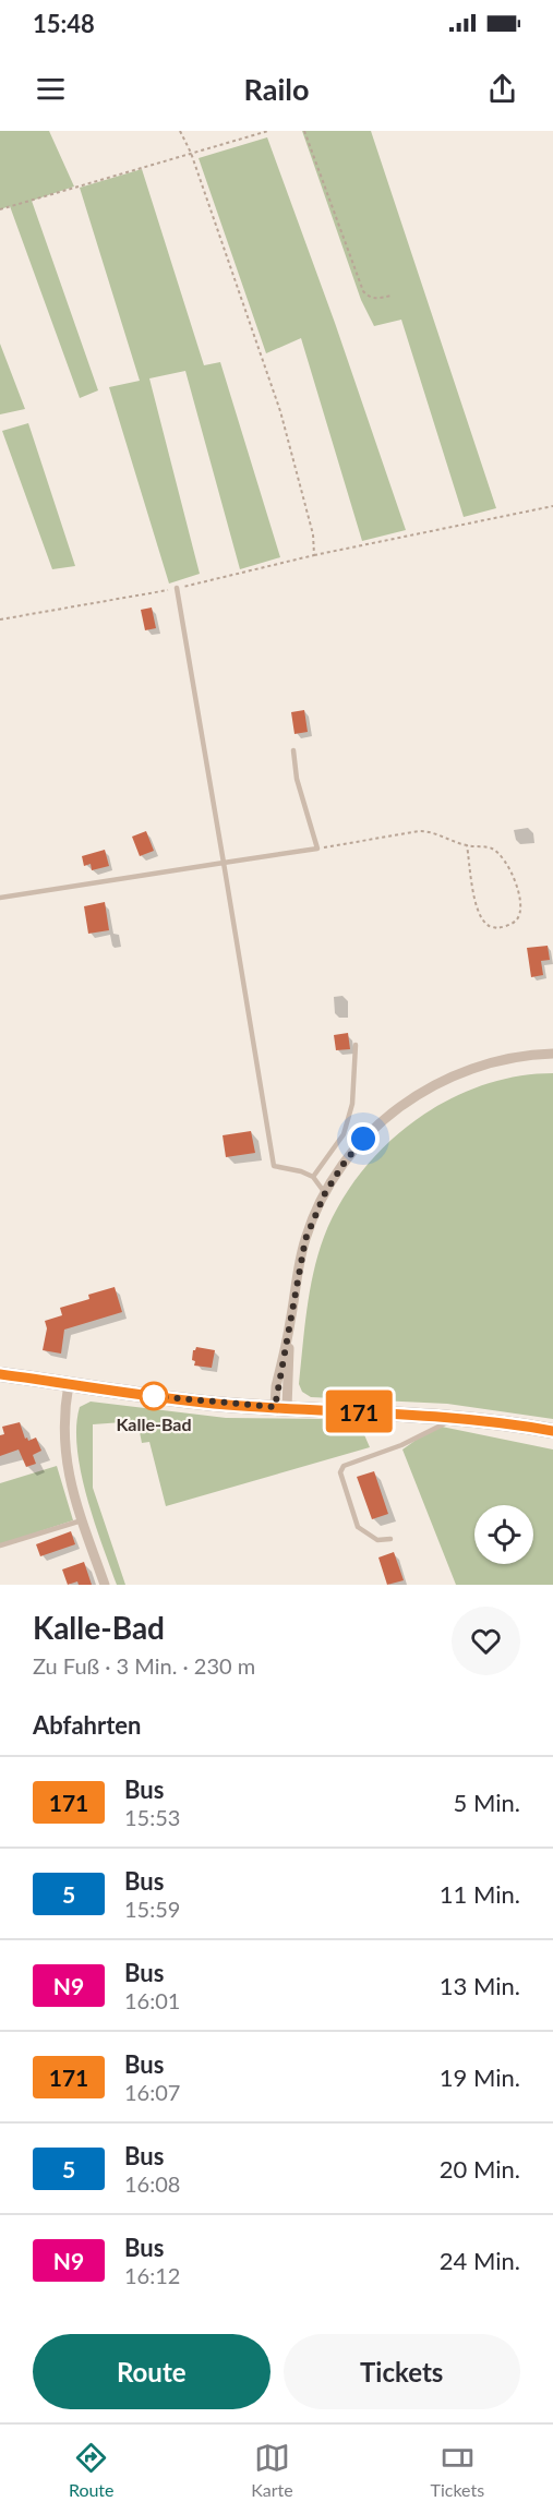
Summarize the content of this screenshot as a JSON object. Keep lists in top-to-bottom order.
{
  "places": ["Kalle-Bad"],
  "lines": ["bus line 171"],
  "page": {
    "status": "15:48",
    "header": "Railo",
    "on_map": "171",
    "heading": [
      ["Kalle-Bad", "Zu Fuß · 3 Min. · 230 m"],
      "Abfahrten"
    ],
    "list": [
      {
        "mark": "171",
        "name": "Bus",
        "note": "15:53",
        "value": "5 Min."
      },
      {
        "mark": "5",
        "name": "Bus",
        "note": "15:59",
        "value": "11 Min."
      },
      {
        "mark": "N9",
        "name": "Bus",
        "note": "16:01",
        "value": "13 Min."
      },
      {
        "mark": "171",
        "name": "Bus",
        "note": "16:07",
        "value": "19 Min."
      },
      {
        "mark": "5",
        "name": "Bus",
        "note": "16:08",
        "value": "20 Min."
      },
      {
        "mark": "N9",
        "name": "Bus",
        "note": "16:12",
        "value": "24 Min."
      }
    ],
    "buttons": ["Route", "Tickets"],
    "tabs": ["Route", "Karte", "Tickets"]
  }
}
